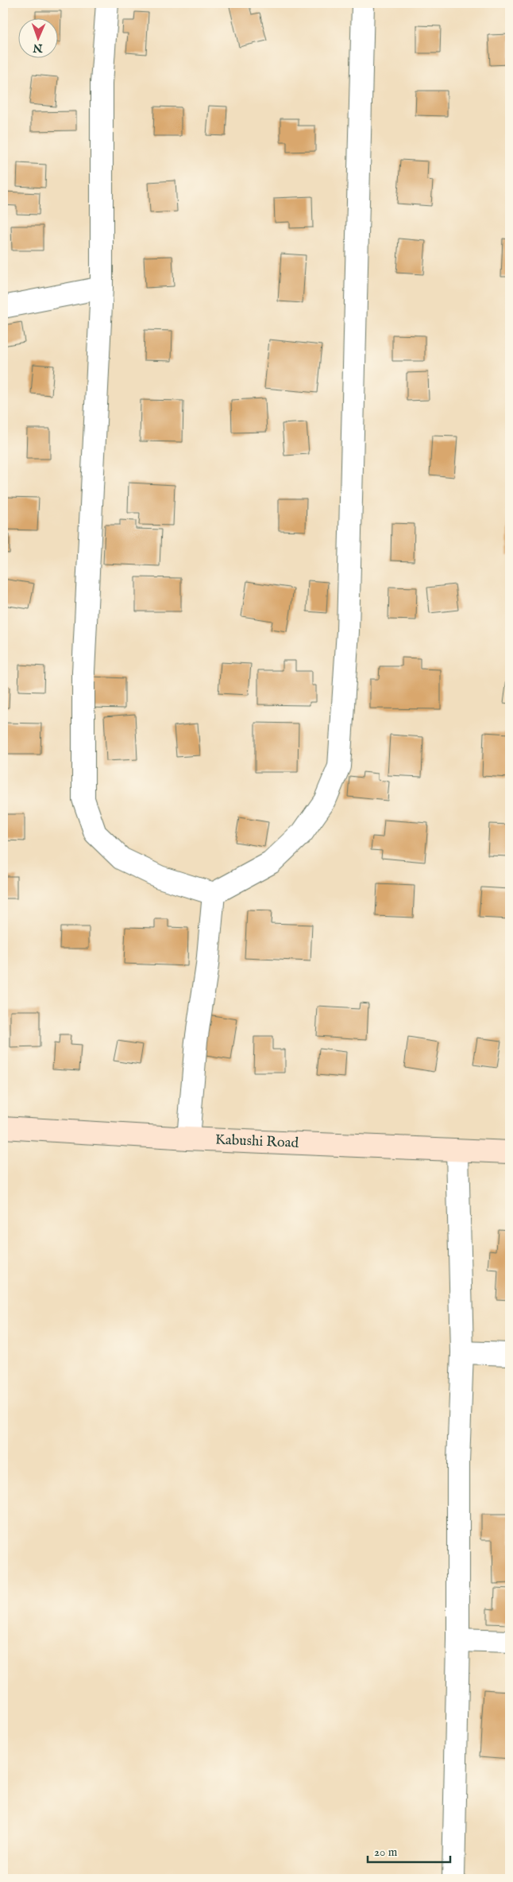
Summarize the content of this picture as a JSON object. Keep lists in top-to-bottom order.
{
  "streets": {
    "main road": ["Kabushi Road"]
  },
  "scale_bar": "20 m",
  "north": "bottom"
}
